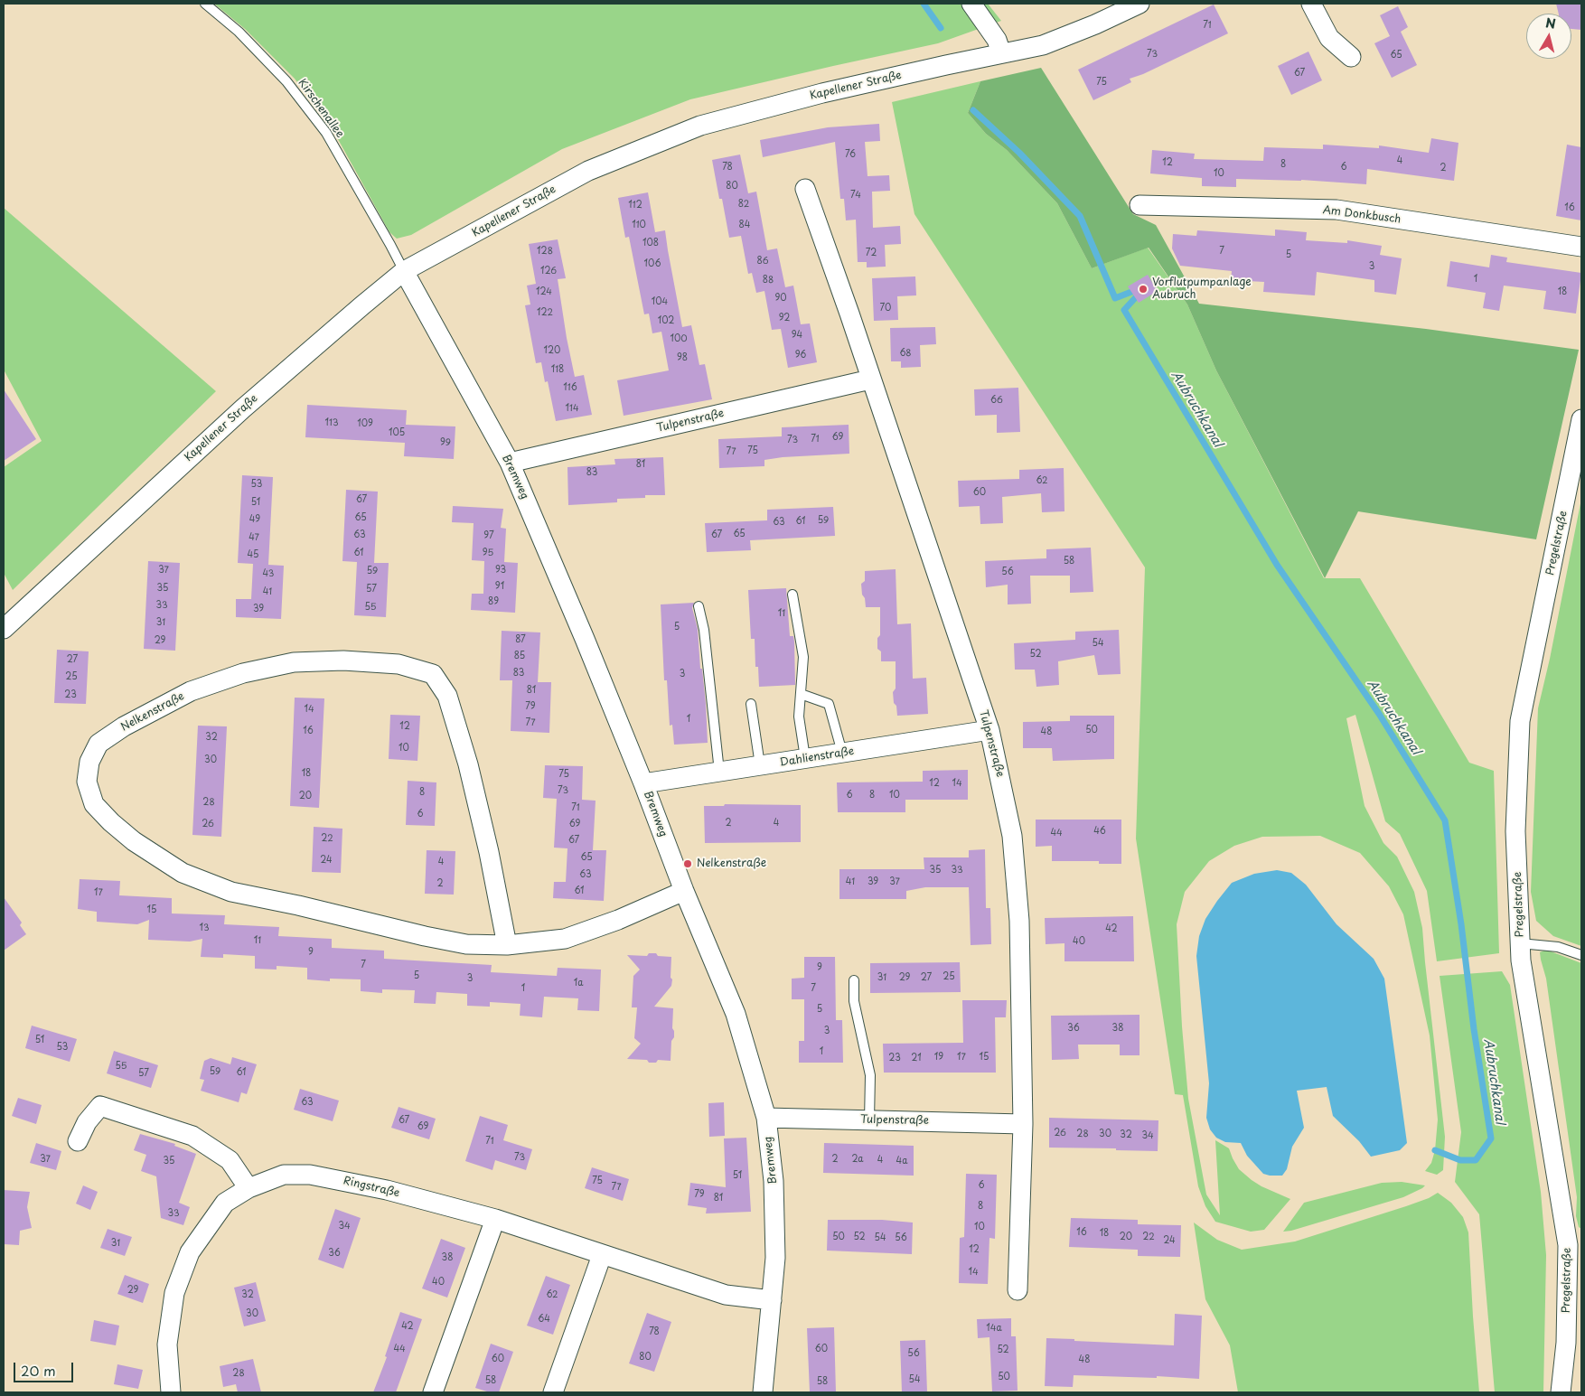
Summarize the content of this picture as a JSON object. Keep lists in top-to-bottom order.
{
  "streets": {
    "street": [
      "Kapellener Straße",
      "Am Donkbusch",
      "Tulpenstraße",
      "Bremweg",
      "Pregelstraße",
      "Nelkenstraße",
      "Dahlienstraße",
      "Ringstraße"
    ],
    "lane": ["Kirschenallee"]
  },
  "crossings": [
    ["Kapellener Straße", "Kirschenallee"],
    ["Kapellener Straße", "Bremweg"],
    ["Kirschenallee", "Bremweg"],
    ["Tulpenstraße", "Bremweg"],
    ["Tulpenstraße", "Dahlienstraße"],
    ["Bremweg", "Nelkenstraße"],
    ["Bremweg", "Dahlienstraße"],
    ["Bremweg", "Ringstraße"]
  ],
  "water": ["Aubruchkanal"],
  "places": ["Vorflutpumpanlage Aubruch", "Nelkenstraße"],
  "house_numbers": [
    "71",
    "73",
    "65",
    "67",
    "75",
    "76",
    "4",
    "12",
    "8",
    "78",
    "6",
    "2",
    "10",
    "80",
    "74",
    "82",
    "112",
    "16",
    "110",
    "84",
    "108",
    "128",
    "7",
    "72",
    "5",
    "86",
    "106",
    "3",
    "126",
    "1",
    "88",
    "124",
    "18",
    "90",
    "104",
    "70",
    "122",
    "92",
    "102",
    "94",
    "100",
    "120",
    "68",
    "96",
    "98",
    "118",
    "116",
    "66",
    "114",
    "113",
    "109",
    "105",
    "69",
    "71",
    "73",
    "99",
    "75",
    "77",
    "81",
    "83",
    "62",
    "53",
    "60",
    "67",
    "51",
    "65",
    "49",
    "59",
    "61",
    "63",
    "65",
    "63",
    "67",
    "97",
    "47",
    "61",
    "95",
    "45",
    "58",
    "37",
    "93",
    "59",
    "56",
    "43",
    "91",
    "35",
    "57",
    "41",
    "89",
    "33",
    "55",
    "39",
    "11",
    "31",
    "5",
    "87",
    "29",
    "54",
    "52",
    "85",
    "27",
    "83",
    "3",
    "25",
    "81",
    "23",
    "79",
    "14",
    "1",
    "77",
    "12",
    "50",
    "16",
    "48",
    "32",
    "10",
    "30",
    "18",
    "75",
    "12",
    "14",
    "73",
    "8",
    "6",
    "8",
    "10",
    "20",
    "28",
    "71",
    "6",
    "2",
    "4",
    "26",
    "69",
    "46",
    "44",
    "22",
    "67",
    "65",
    "24",
    "4",
    "35",
    "33",
    "63",
    "41",
    "39",
    "37",
    "2",
    "61",
    "17",
    "15",
    "13",
    "42",
    "11",
    "40",
    "9",
    "7",
    "9",
    "5",
    "25",
    "31",
    "29",
    "27",
    "3",
    "1a",
    "1",
    "7",
    "5",
    "36",
    "38",
    "3",
    "51",
    "53",
    "1",
    "19",
    "17",
    "15",
    "23",
    "21",
    "55",
    "59",
    "61",
    "57",
    "63",
    "67",
    "69",
    "26",
    "28",
    "30",
    "32",
    "34",
    "71",
    "73",
    "37",
    "2",
    "2a",
    "4",
    "35",
    "4a",
    "51",
    "75",
    "6",
    "77",
    "79",
    "81",
    "8",
    "33",
    "34",
    "10",
    "16",
    "18",
    "50",
    "52",
    "20",
    "22",
    "54",
    "56",
    "24",
    "31",
    "12",
    "36",
    "38",
    "14",
    "40",
    "29",
    "32",
    "62",
    "30",
    "64",
    "42",
    "14a",
    "78",
    "44",
    "60",
    "52",
    "56",
    "80",
    "60",
    "48",
    "28",
    "50",
    "54",
    "58",
    "58"
  ],
  "scale_bar": "20 m",
  "north": "top"
}
